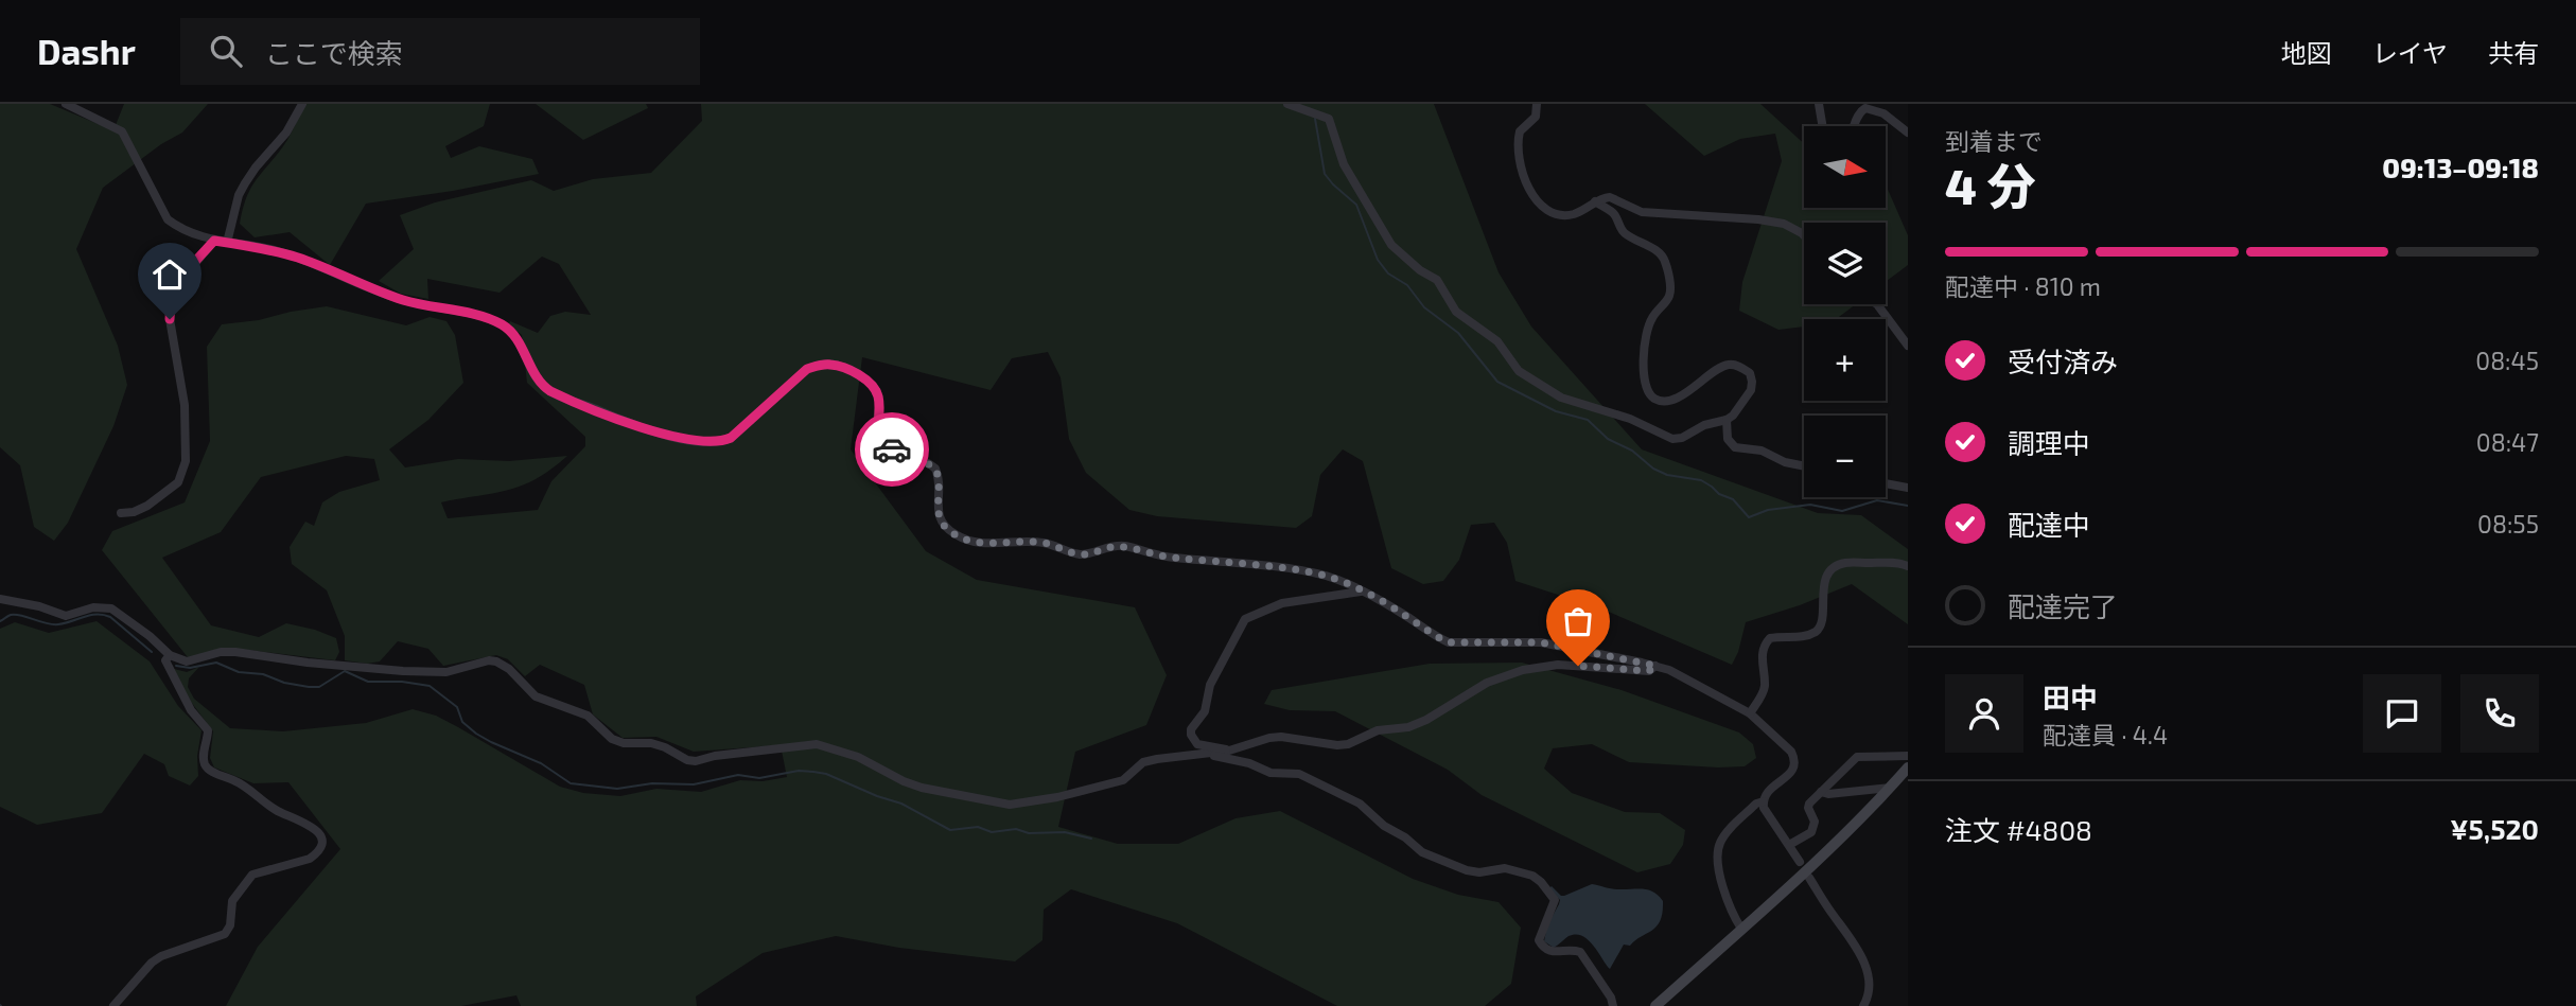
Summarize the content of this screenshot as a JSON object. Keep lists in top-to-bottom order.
{
  "north": "right",
  "page": {
    "header": "Dashr",
    "search": "ここで検索",
    "nav": ["地図", "レイヤ", "共有"],
    "heading": ["4 分", "到着まで", "09:13–09:18"],
    "panel": [
      "田中",
      "配達員 · 4.4",
      "注文 #4808",
      "¥5,520"
    ],
    "map_buttons": ["+", "−"],
    "bar": "配達中 · 810 m",
    "list": [
      ["受付済み", "08:45"],
      ["調理中", "08:47"],
      ["配達中", "08:55"],
      "配達完了"
    ]
  }
}
